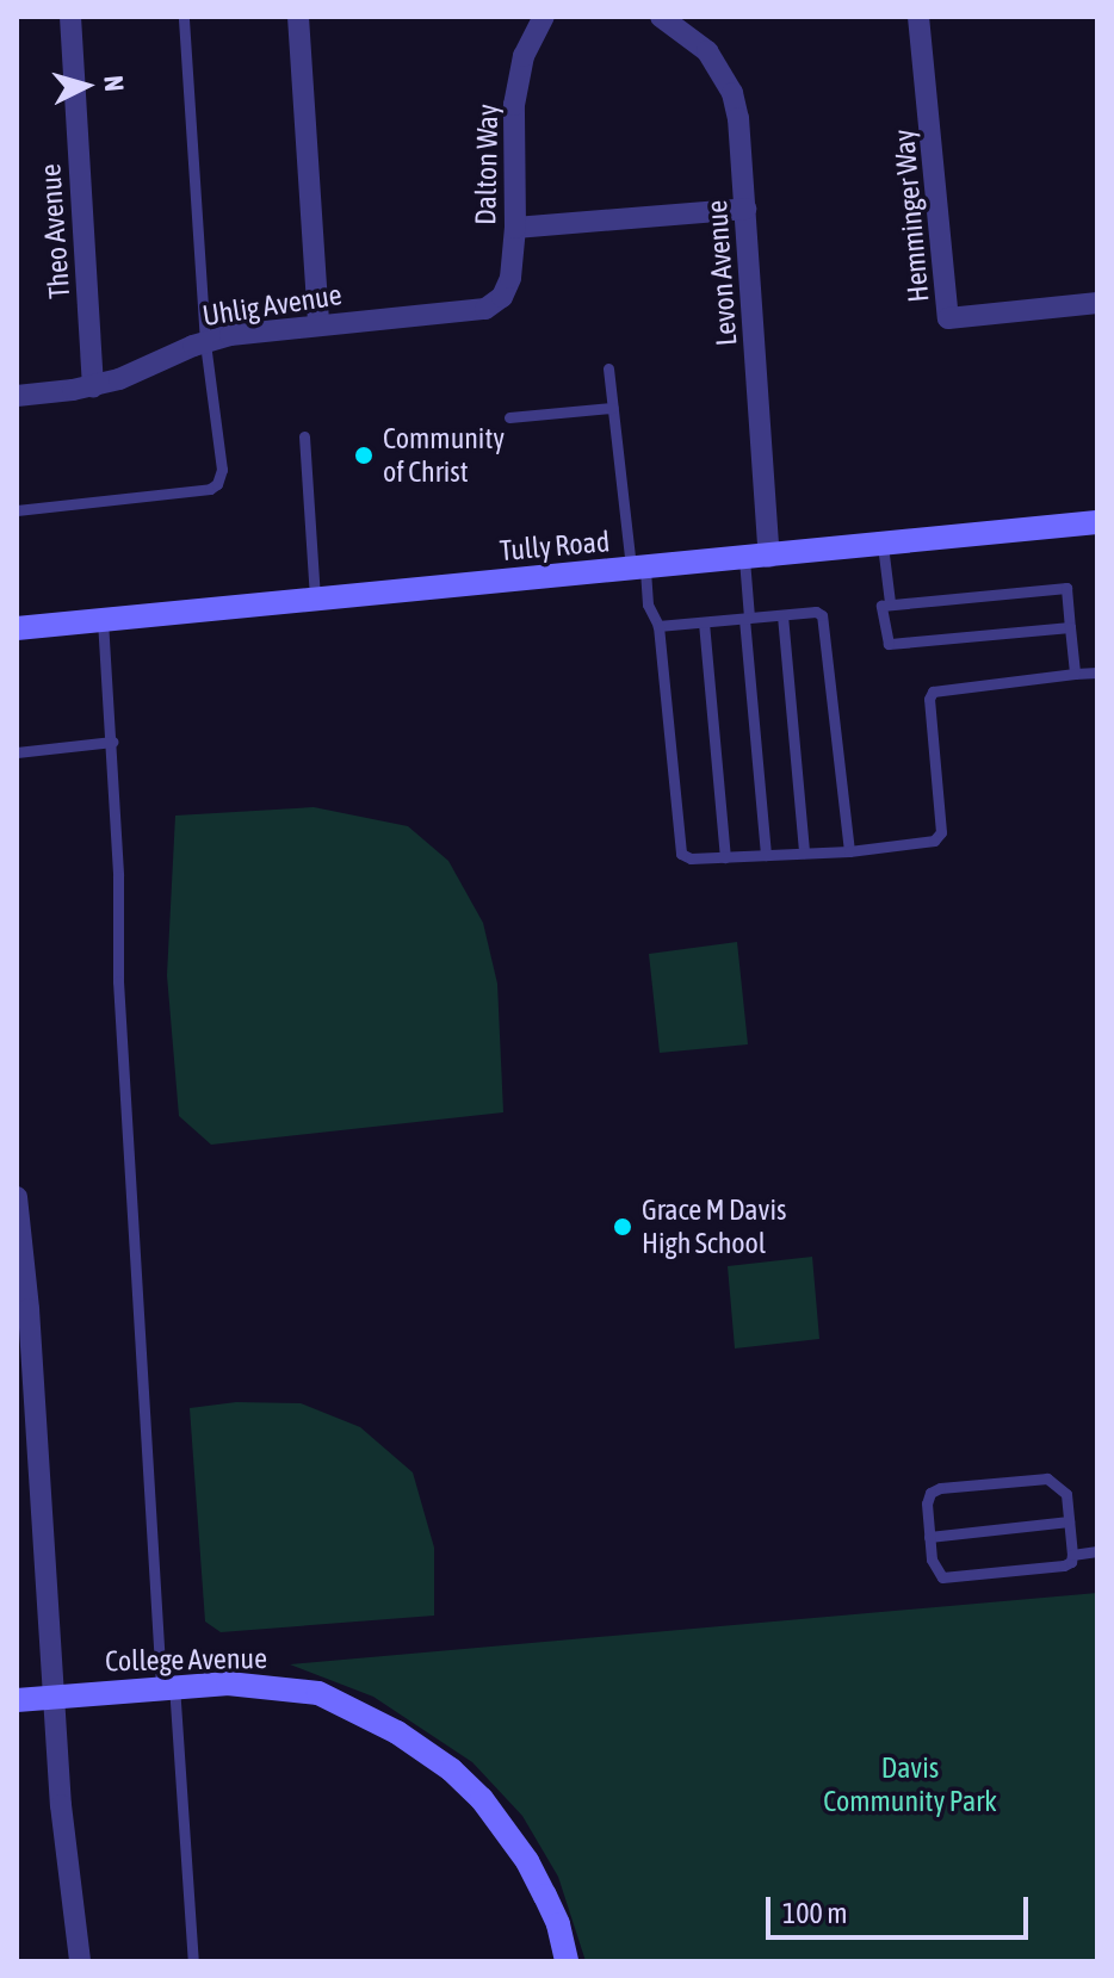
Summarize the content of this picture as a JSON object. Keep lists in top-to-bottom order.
{
  "streets": {
    "main road": ["Tully Road", "College Avenue"],
    "street": [
      "Dalton Way",
      "Hemminger Way",
      "Theo Avenue",
      "Levon Avenue",
      "Uhlig Avenue"
    ]
  },
  "crossings": [
    ["Dalton Way", "Uhlig Avenue"],
    ["Theo Avenue", "Uhlig Avenue"],
    ["Levon Avenue", "Tully Road"]
  ],
  "parks": ["Davis Community Park"],
  "places": ["Community of Christ", "Grace M Davis High School"],
  "scale_bar": "100 m",
  "north": "right"
}
